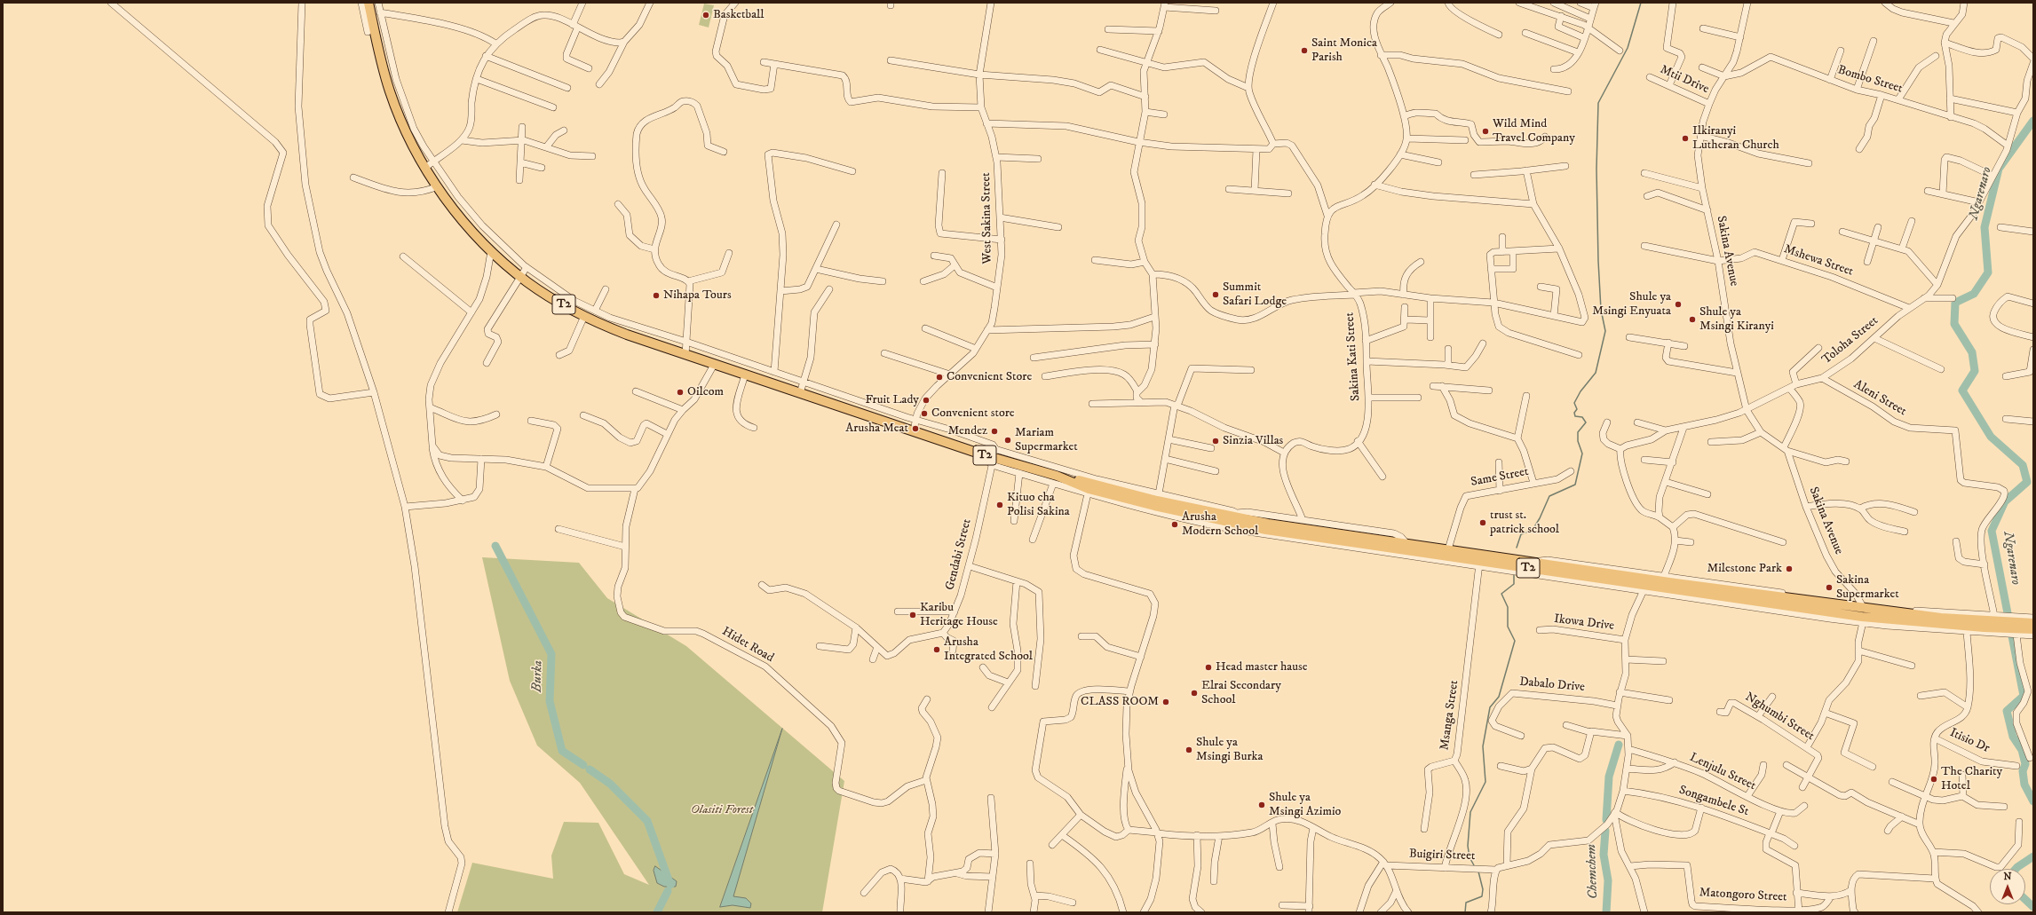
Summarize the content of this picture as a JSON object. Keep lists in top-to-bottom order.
{
  "streets": {
    "highway": ["T2"],
    "street": [
      "Mtii Drive",
      "Bombo Street",
      "West Sakina Street",
      "Sakina Avenue",
      "Mshewa Street",
      "Toloha Street",
      "Sakina Kati Street",
      "Aleni Street",
      "Same Street",
      "Gendabi Street",
      "Ikowa Drive",
      "Hidet Road",
      "Dabalo Drive",
      "Msanga Street",
      "Nghumbi Street",
      "Itisio Dr",
      "Lenjulu Street",
      "Songambele St",
      "Buigiri Street",
      "Matongoro Street"
    ]
  },
  "crossings": [
    ["Mtii Drive", "Sakina Avenue"],
    ["Bombo Street", "Sakina Avenue"],
    ["Bombo Street", "Toloha Street"],
    ["West Sakina Street", "T2"],
    ["Sakina Avenue", "Mshewa Street"],
    ["Sakina Avenue", "Toloha Street"],
    ["Mshewa Street", "Toloha Street"],
    ["T2", "Same Street"],
    ["T2", "Gendabi Street"],
    ["T2", "Msanga Street"],
    ["Toloha Street", "Aleni Street"],
    ["Msanga Street", "Buigiri Street"]
  ],
  "water": ["Ngarenaro", "Burka", "Chemchem"],
  "parks": ["Olasiti Forest"],
  "places": [
    "Basketball",
    "Saint Monica Parish",
    "Wild Mind Travel Company",
    "Ilkiranyi Lutheran Church",
    "Summit Safari Lodge",
    "Nihapa Tours",
    "Shule ya Msingi Enyuata",
    "Shule ya Msingi Kiranyi",
    "Convenient Store",
    "Oilcom",
    "Fruit Lady",
    "Convenient store",
    "Arusha Meat",
    "Mendez",
    "Mariam Supermarket",
    "Sinzia Villas",
    "Kituo cha Polisi Sakina",
    "trust st. patrick school",
    "Arusha Modern School",
    "Milestone Park",
    "Sakina Supermarket",
    "Karibu Heritage House",
    "Arusha Integrated School",
    "Head master hause",
    "Elrai Secondary School",
    "CLASS ROOM",
    "Shule ya Msingi Burka",
    "The Charity Hotel",
    "Shule ya Msingi Azimio"
  ],
  "north": "top"
}
